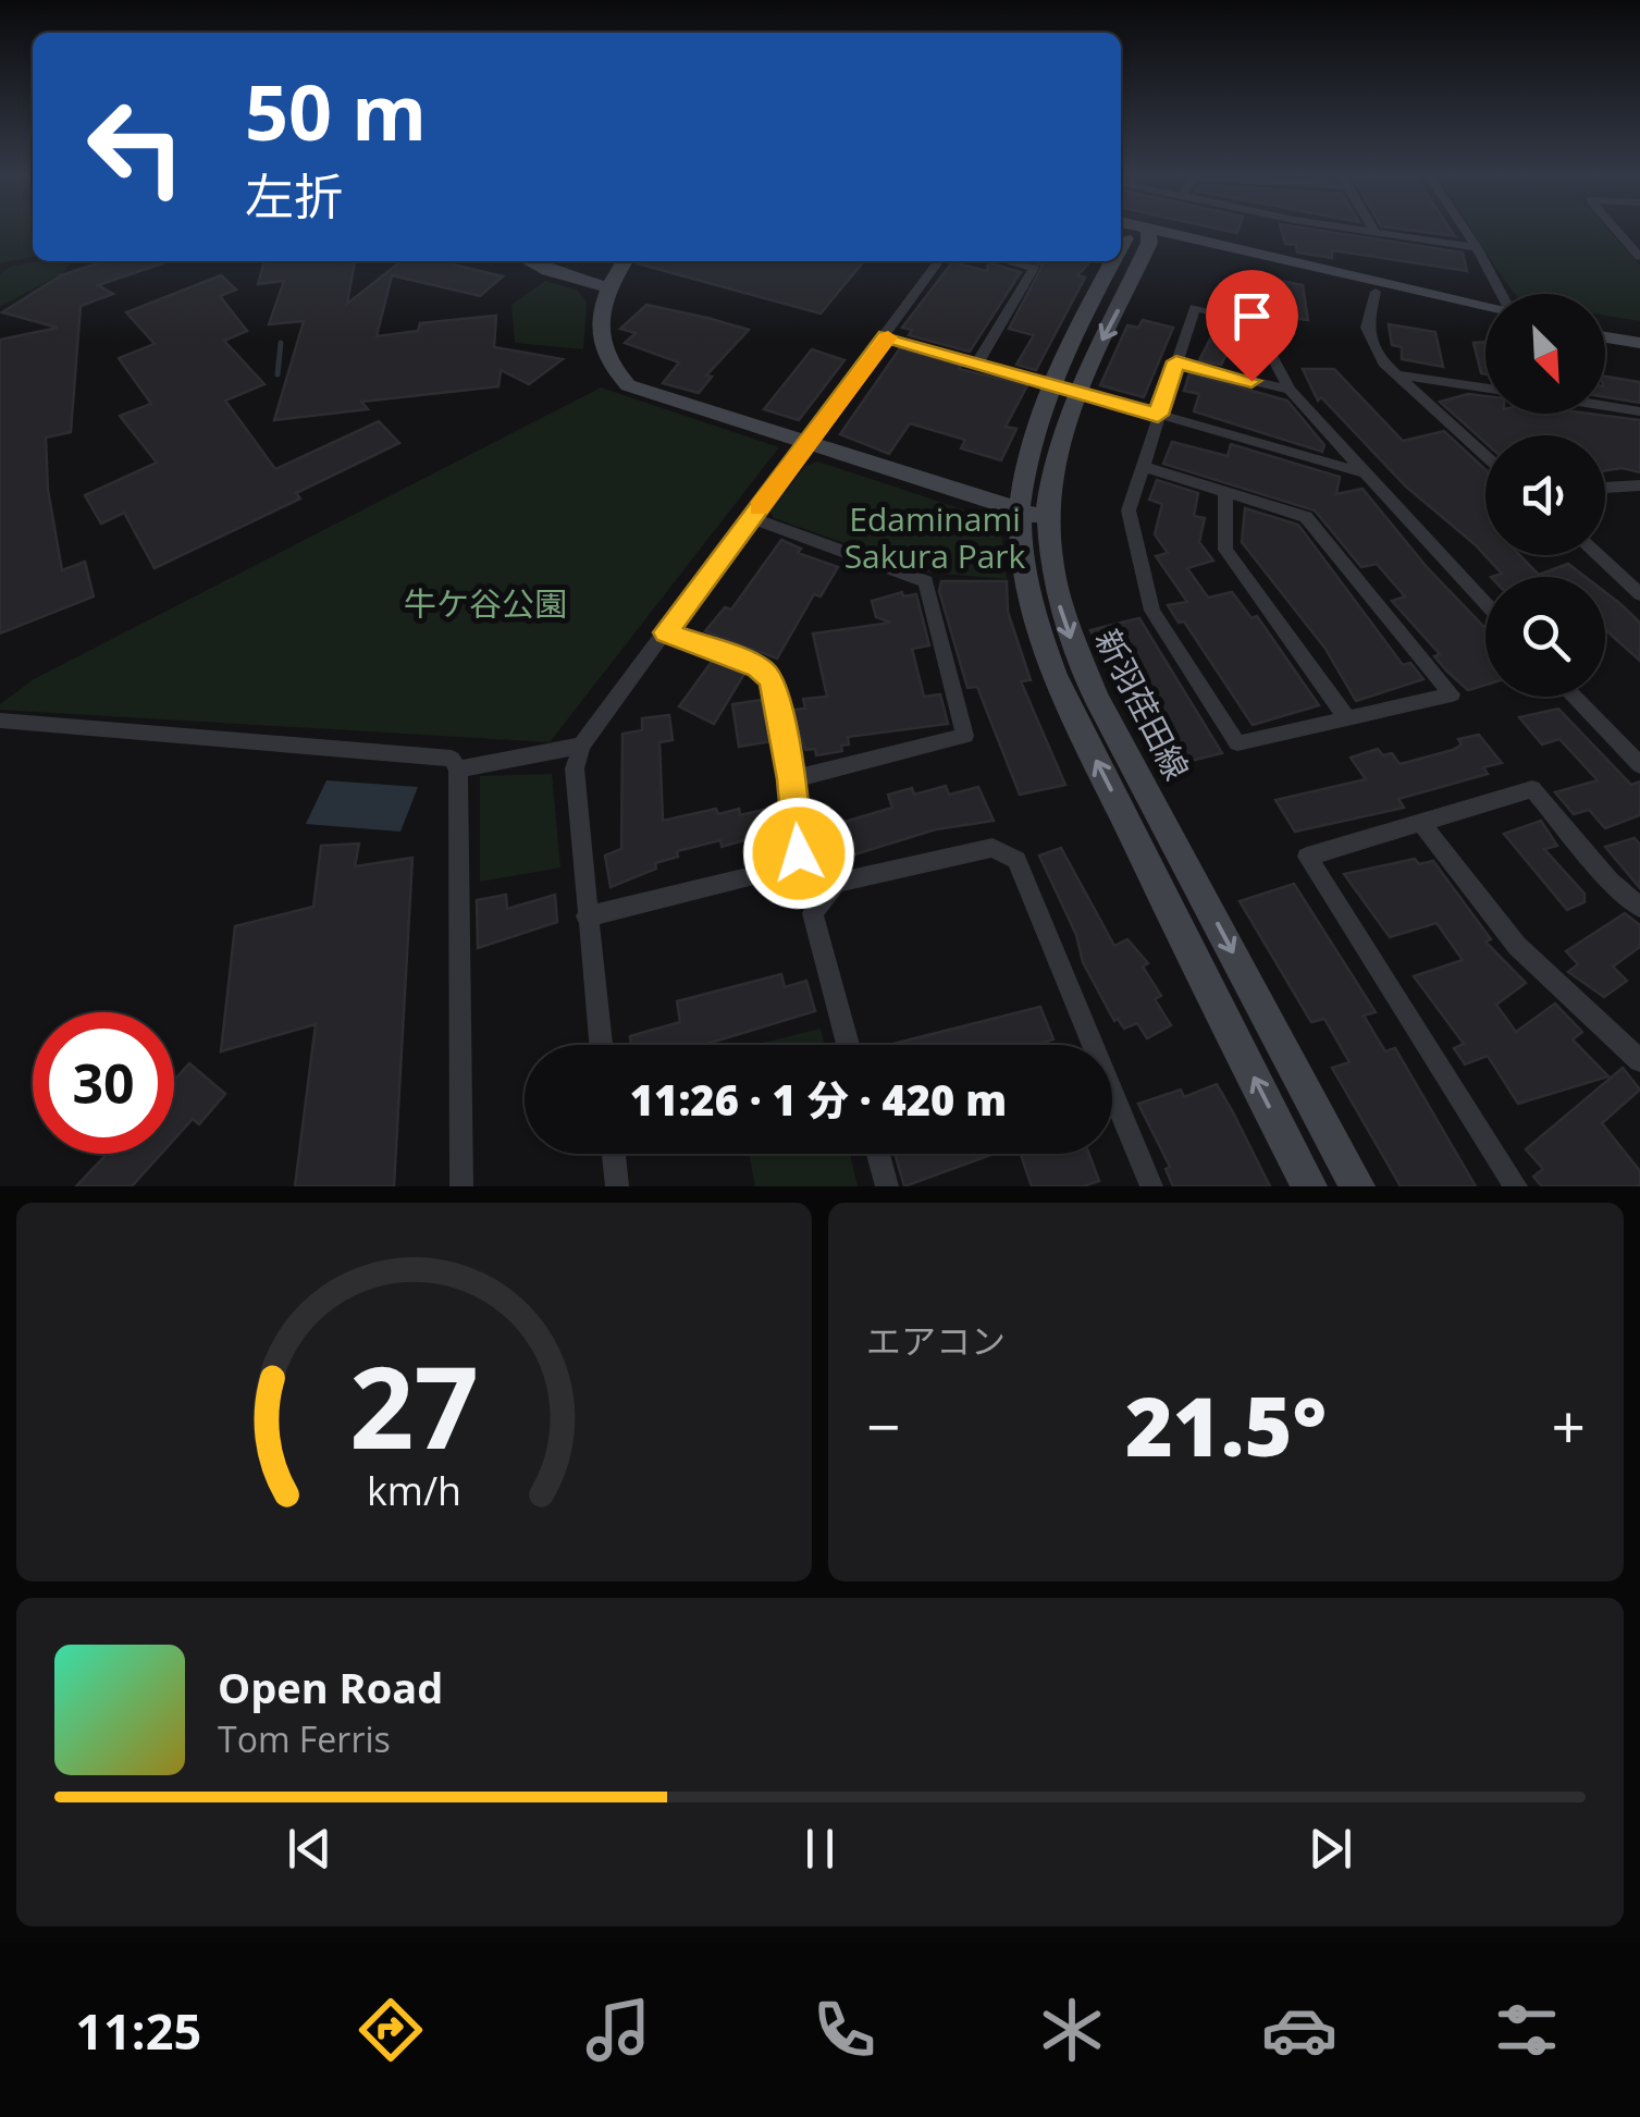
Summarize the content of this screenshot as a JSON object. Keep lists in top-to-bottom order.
{
  "streets": {
    "street": ["新羽荏田線"]
  },
  "parks": ["Edaminami Sakura Park", "牛ケ谷公園"],
  "north": "bottom right",
  "page": {
    "turn": ["50 m", "左折"],
    "limit": "30",
    "trip": "11:26 · 1 分 · 420 m",
    "tile": "エアコン",
    "heat": ["−", "21.5°", "+"],
    "song": ["Open Road", "Tom Ferris"],
    "tabs": "11:25",
    "gauge": ["27", "km/h"]
  }
}
